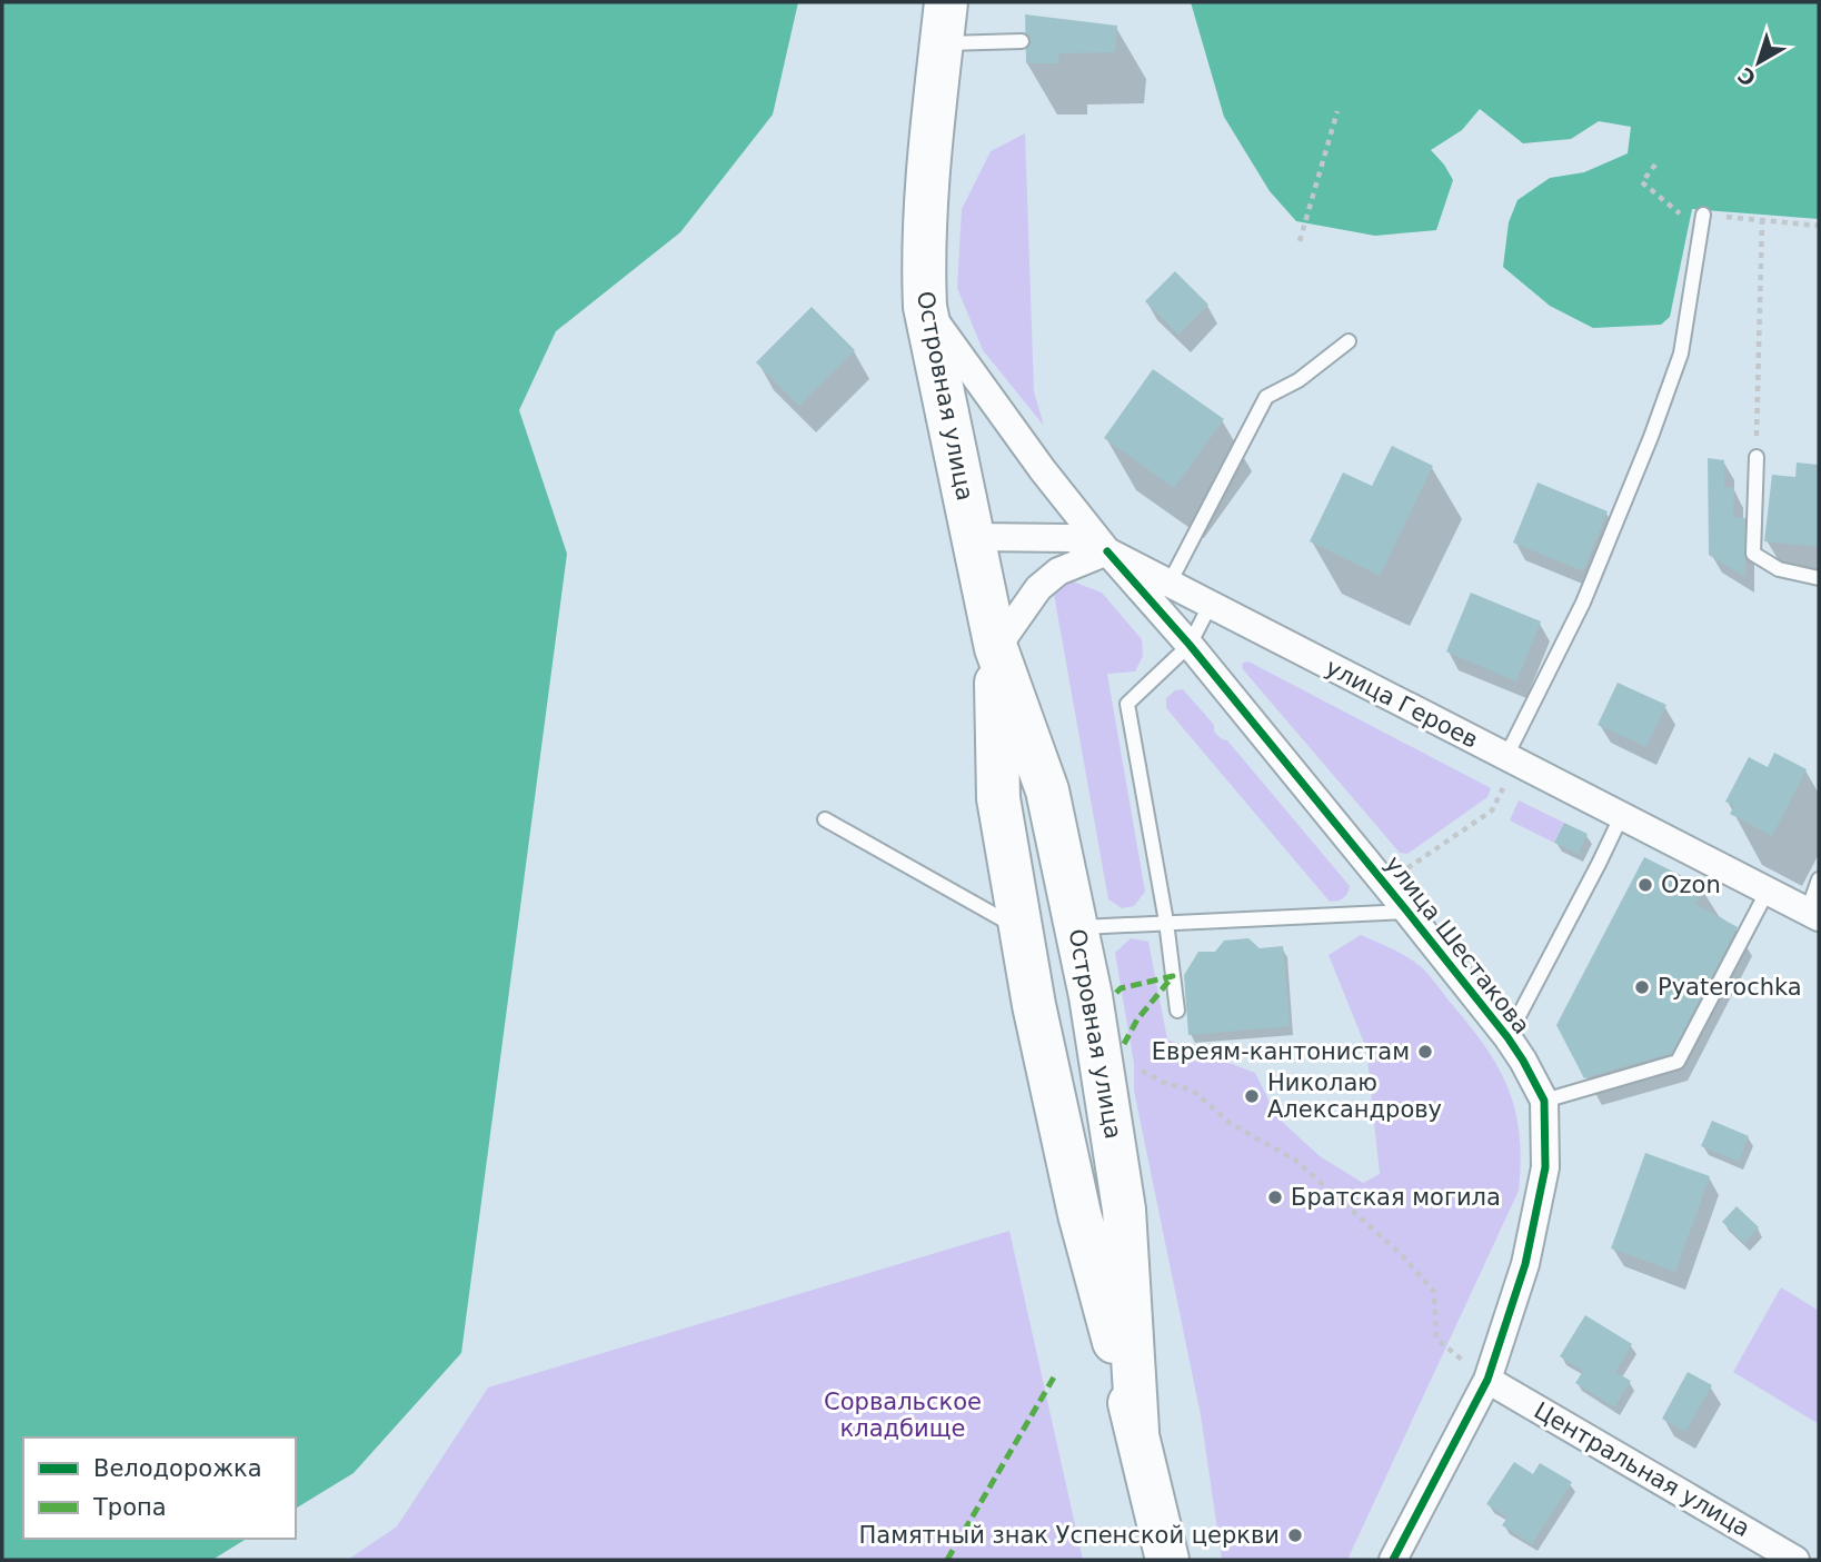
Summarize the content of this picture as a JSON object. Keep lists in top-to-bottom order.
{
  "streets": {
    "main road": ["Островная улица"],
    "street": ["улица Героев", "улица Шестакова", "Центральная улица"]
  },
  "crossings": [
    ["Островная улица", "улица Героев"],
    ["Островная улица", "улица Шестакова"],
    ["улица Героев", "улица Шестакова"],
    ["улица Шестакова", "Центральная улица"]
  ],
  "parks": ["Сорвальское кладбище"],
  "places": [
    "Ozon",
    "Pyaterochka",
    "Евреям-кантонистам",
    "Николаю Александрову",
    "Братская могила",
    "Памятный знак Успенской церкви"
  ],
  "legend": ["Велодорожка", "Тропа"],
  "north": "bottom left"
}
